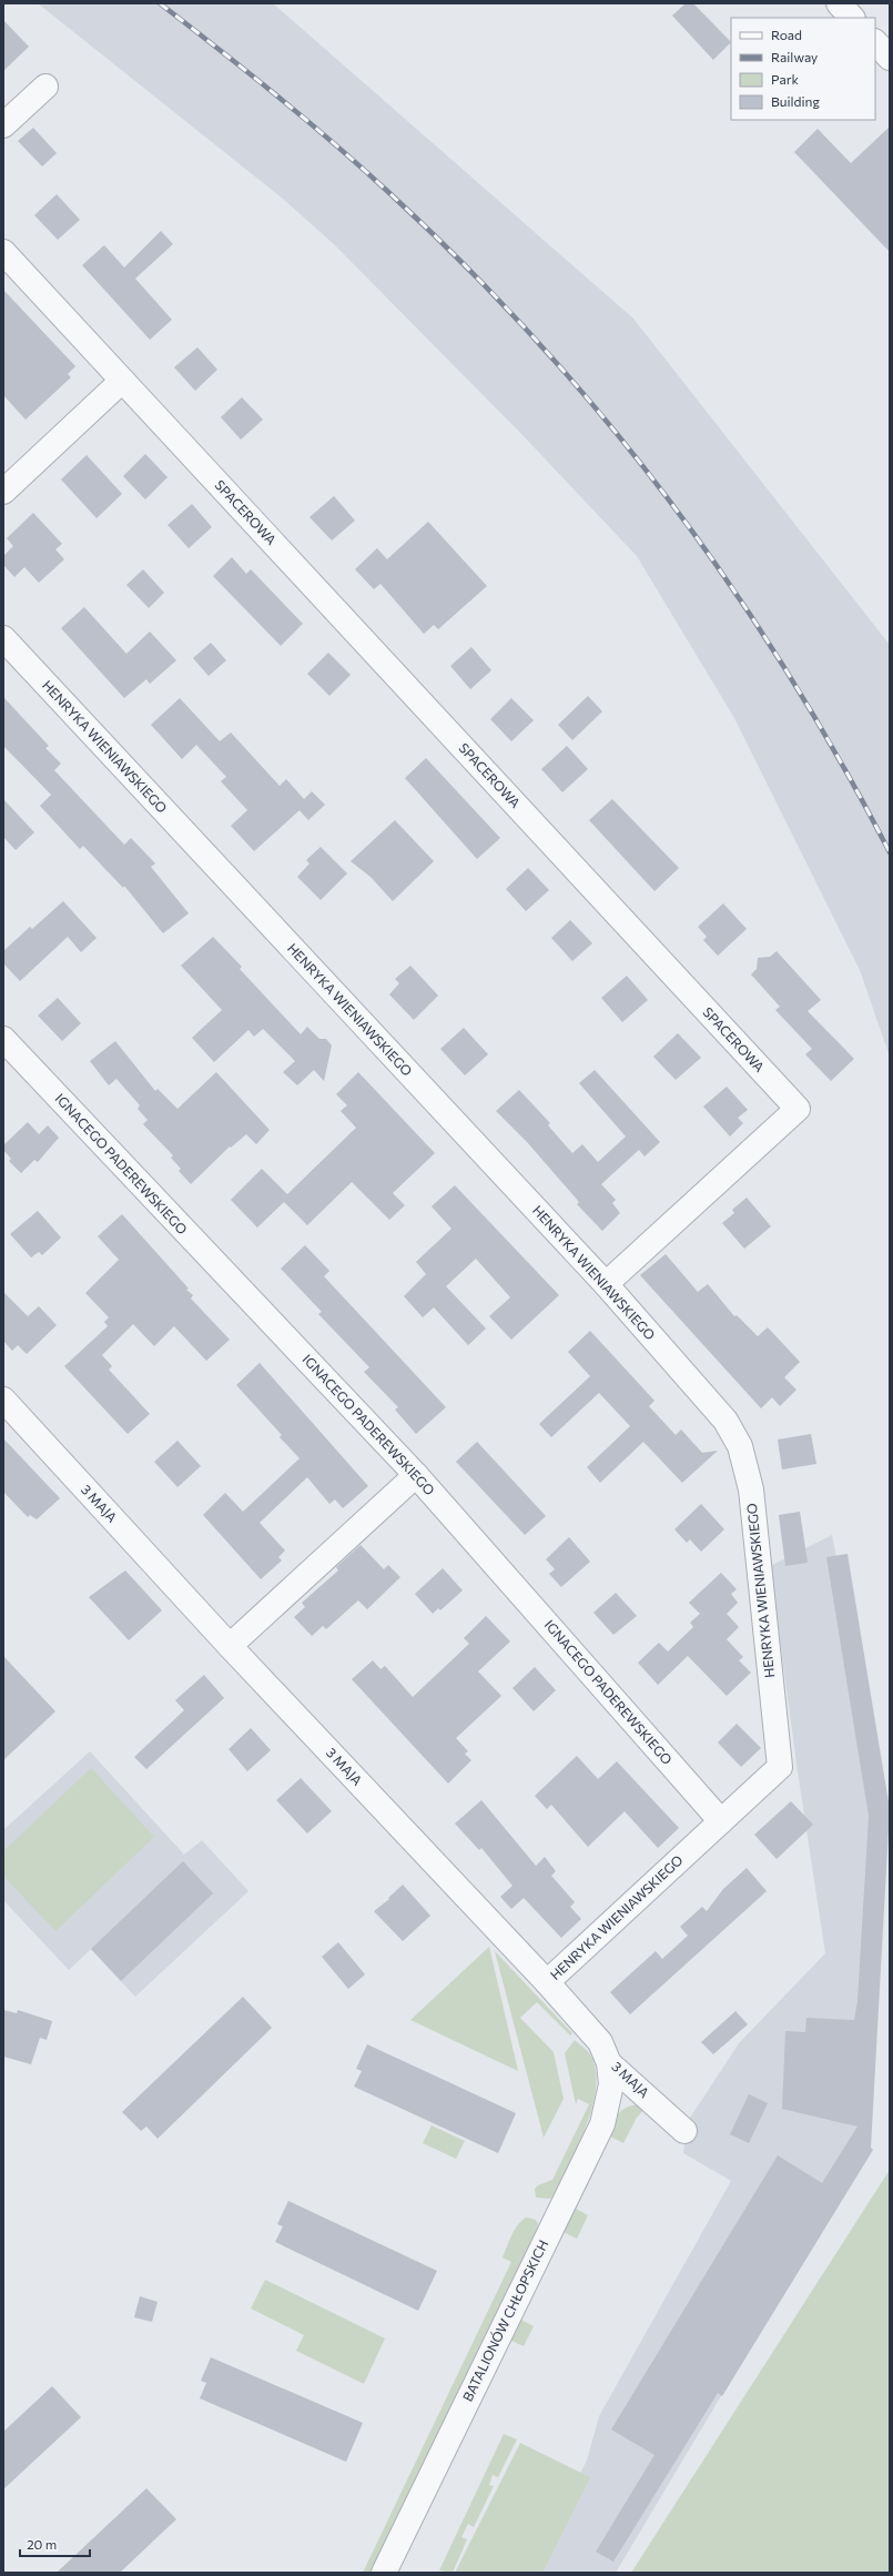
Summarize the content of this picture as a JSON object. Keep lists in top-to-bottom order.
{
  "streets": {
    "street": [
      "SPACEROWA",
      "HENRYKA WIENIAWSKIEGO",
      "IGNACEGO PADEREWSKIEGO",
      "3 MAJA",
      "BATALIONÓW CHŁOPSKICH"
    ]
  },
  "crossings": [
    ["SPACEROWA", "HENRYKA WIENIAWSKIEGO"],
    ["HENRYKA WIENIAWSKIEGO", "IGNACEGO PADEREWSKIEGO"],
    ["HENRYKA WIENIAWSKIEGO", "3 MAJA"],
    ["3 MAJA", "BATALIONÓW CHŁOPSKICH"]
  ],
  "legend": [
    "Road",
    "Railway",
    "Park",
    "Building"
  ],
  "scale_bar": "20 m"
}
